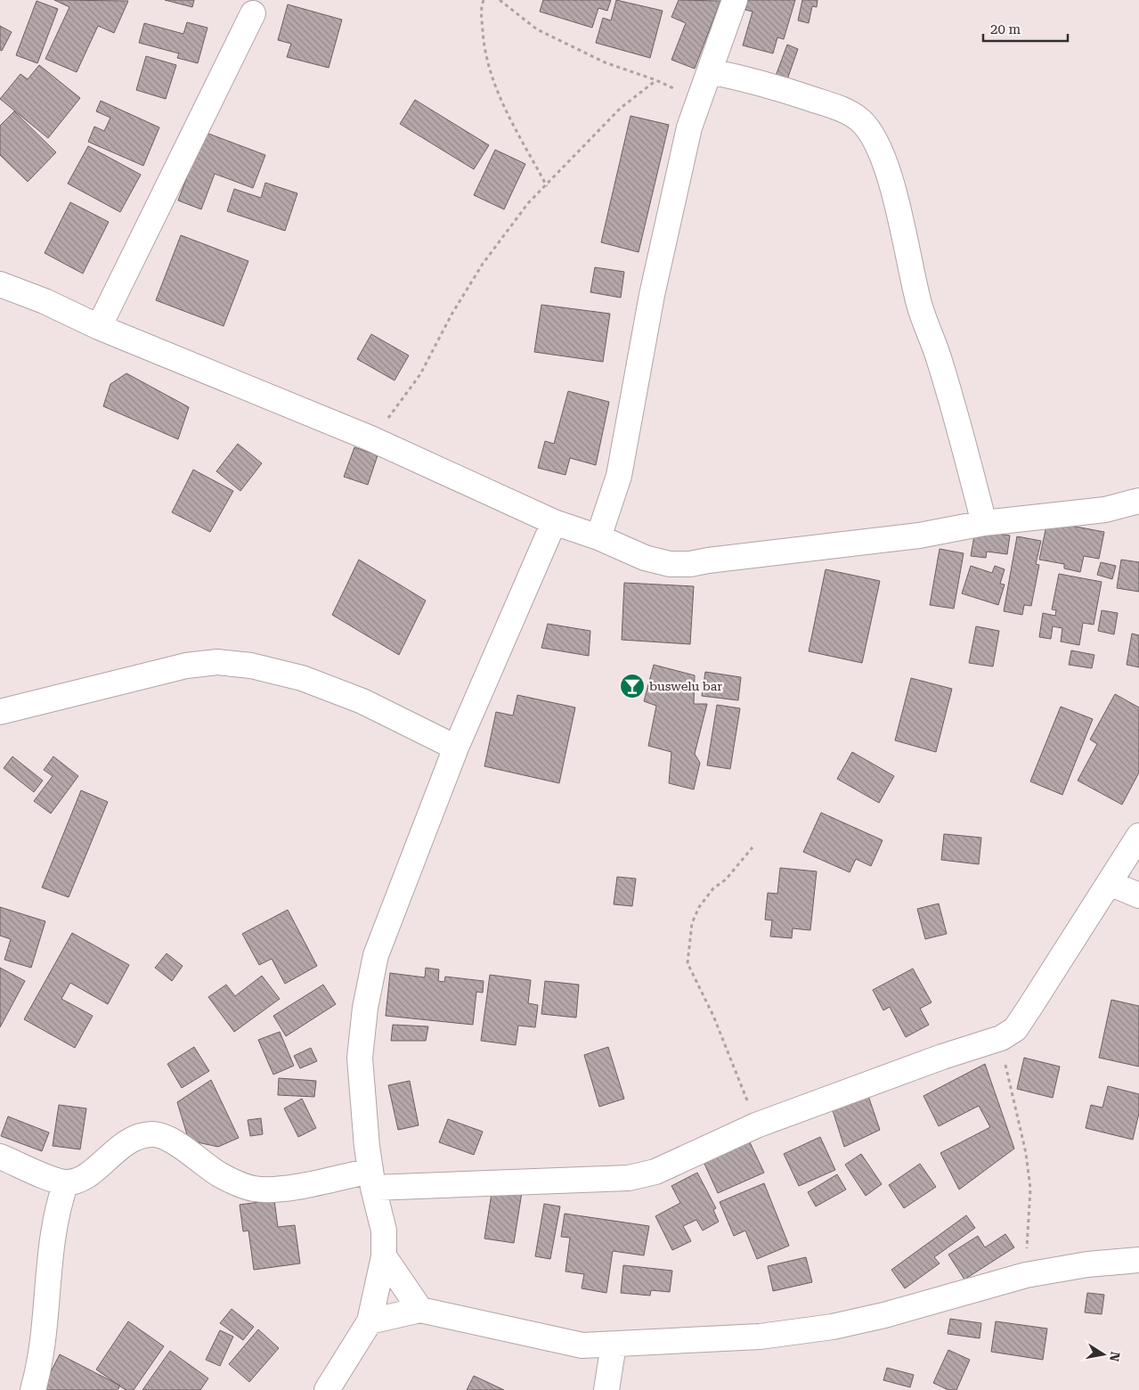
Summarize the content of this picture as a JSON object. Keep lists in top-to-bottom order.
{
  "places": {
    "bar": ["buswelu bar"]
  },
  "scale_bar": "20 m",
  "north": "right"
}
